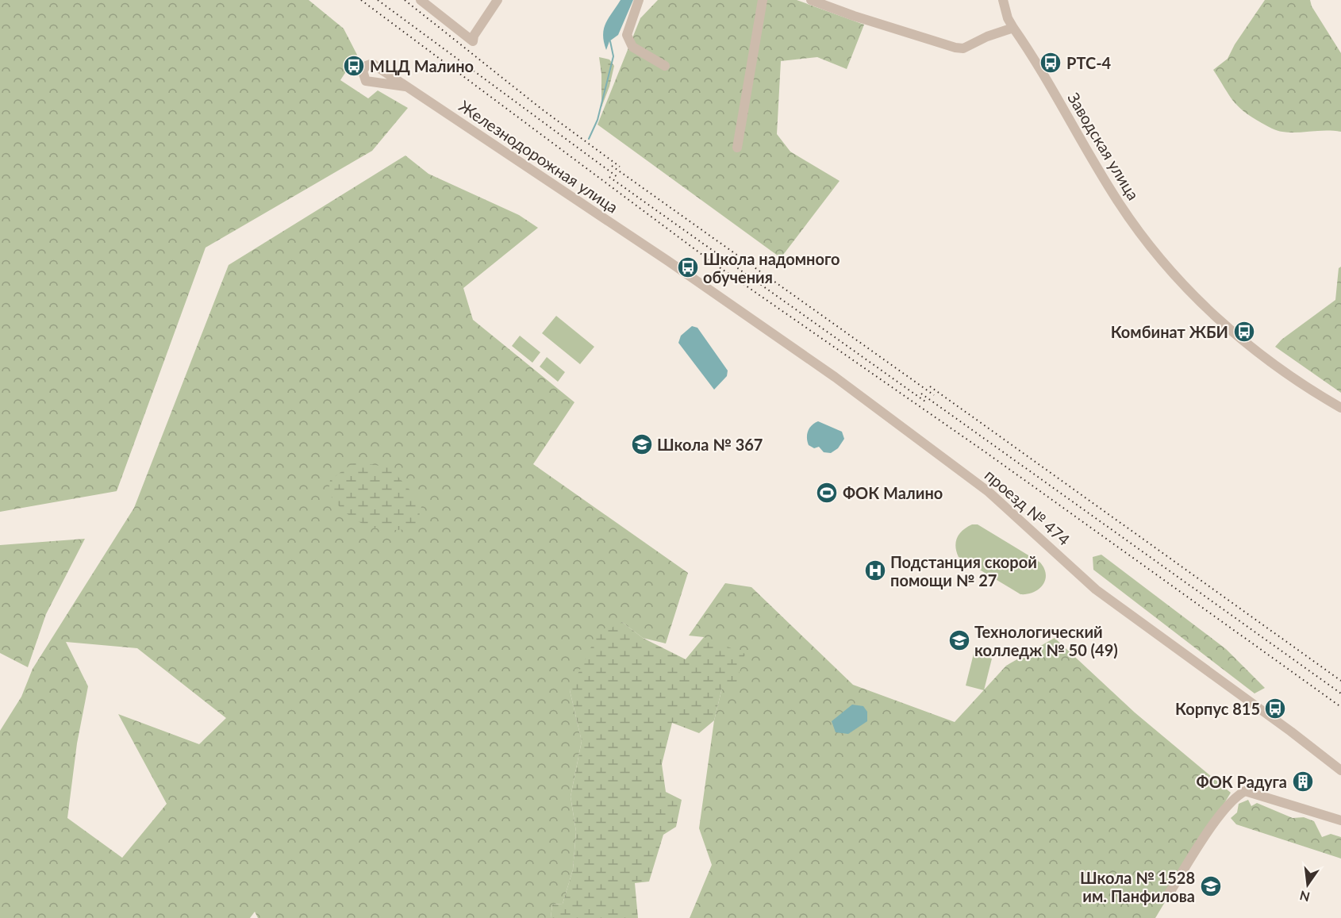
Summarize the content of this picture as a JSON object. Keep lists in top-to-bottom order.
{
  "streets": {
    "street": ["Заводская улица", "Железнодорожная улица", "проезд № 474"]
  },
  "crossings": [
    ["Железнодорожная улица", "проезд № 474"]
  ],
  "places": {
    "bus stop": [
      "РТС-4",
      "МЦД Малино",
      "Школа надомного обучения",
      "Комбинат ЖБИ",
      "Корпус 815"
    ],
    "school or university": ["Школа № 367", "Технологический колледж № 50 (49)", "Школа № 1528 им. Панфилова"],
    "sports": ["ФОК Малино"],
    "hospital": ["Подстанция скорой помощи № 27"],
    "building": ["ФОК Радуга"]
  },
  "north": "bottom"
}
